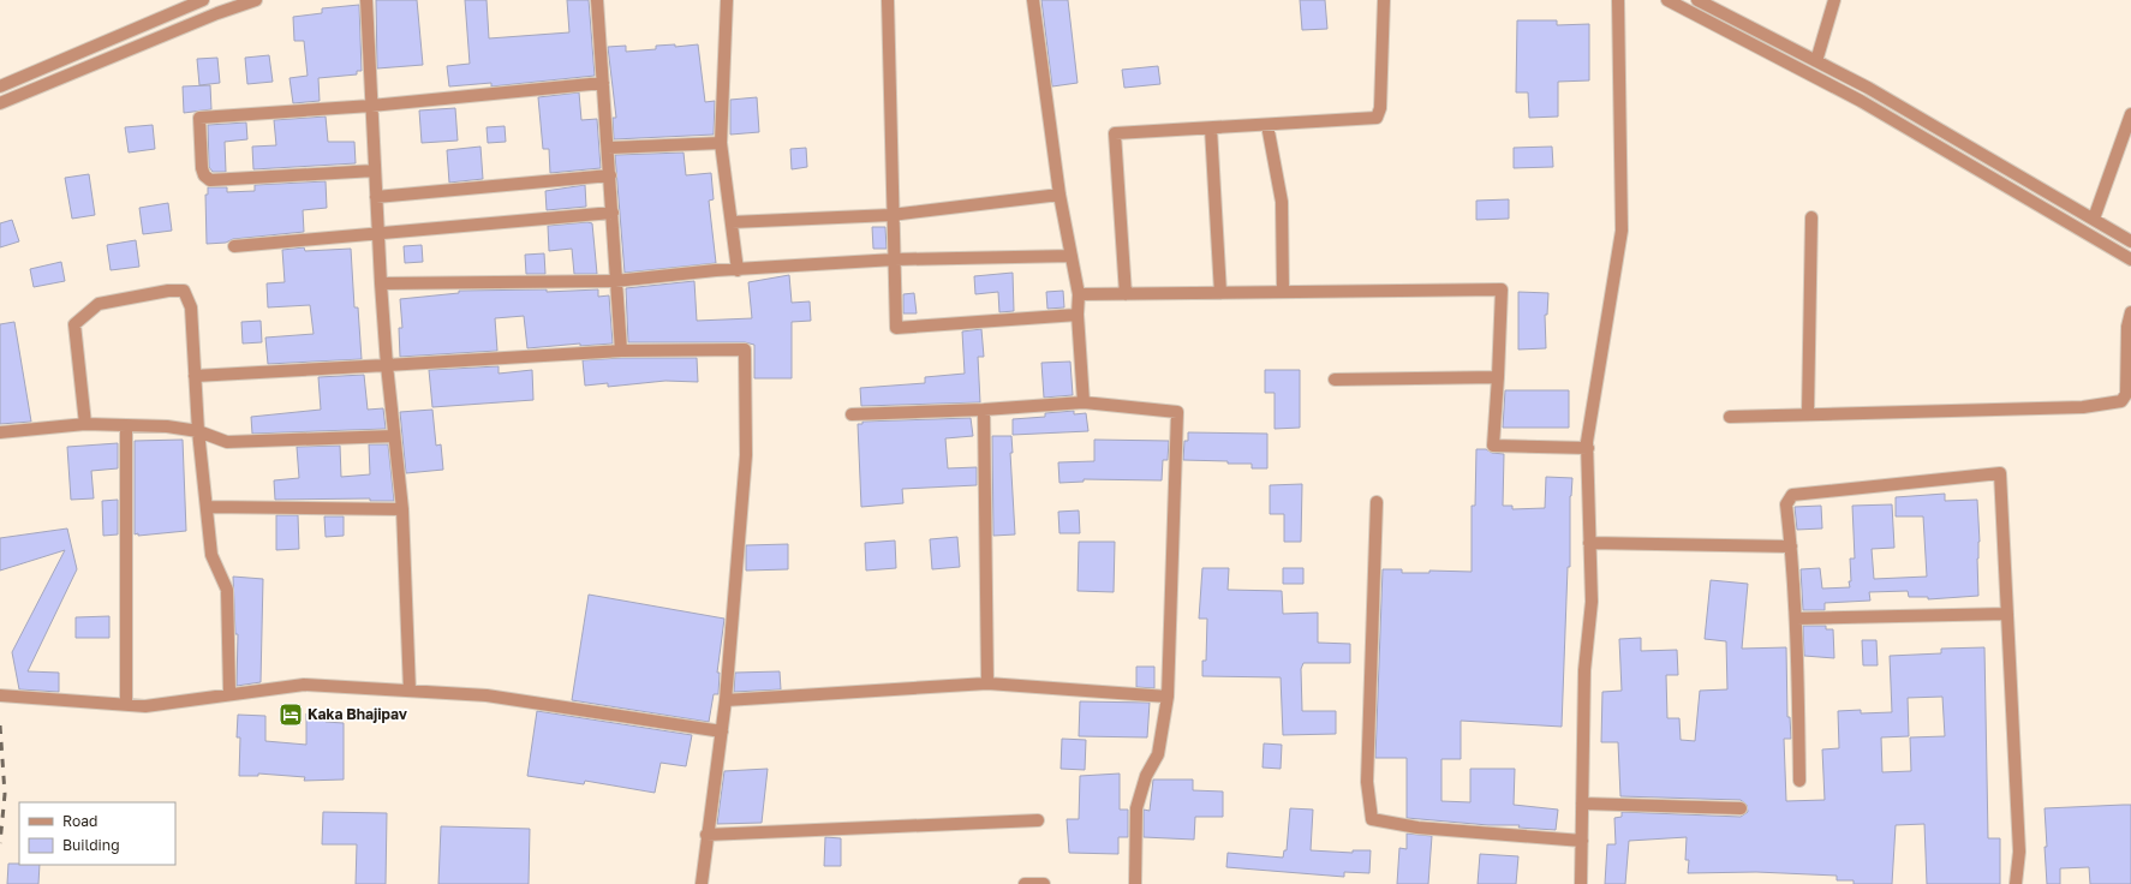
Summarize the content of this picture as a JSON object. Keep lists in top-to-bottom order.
{
  "places": {
    "hotel": ["Kaka Bhajipav"]
  },
  "legend": ["Road", "Building"]
}
